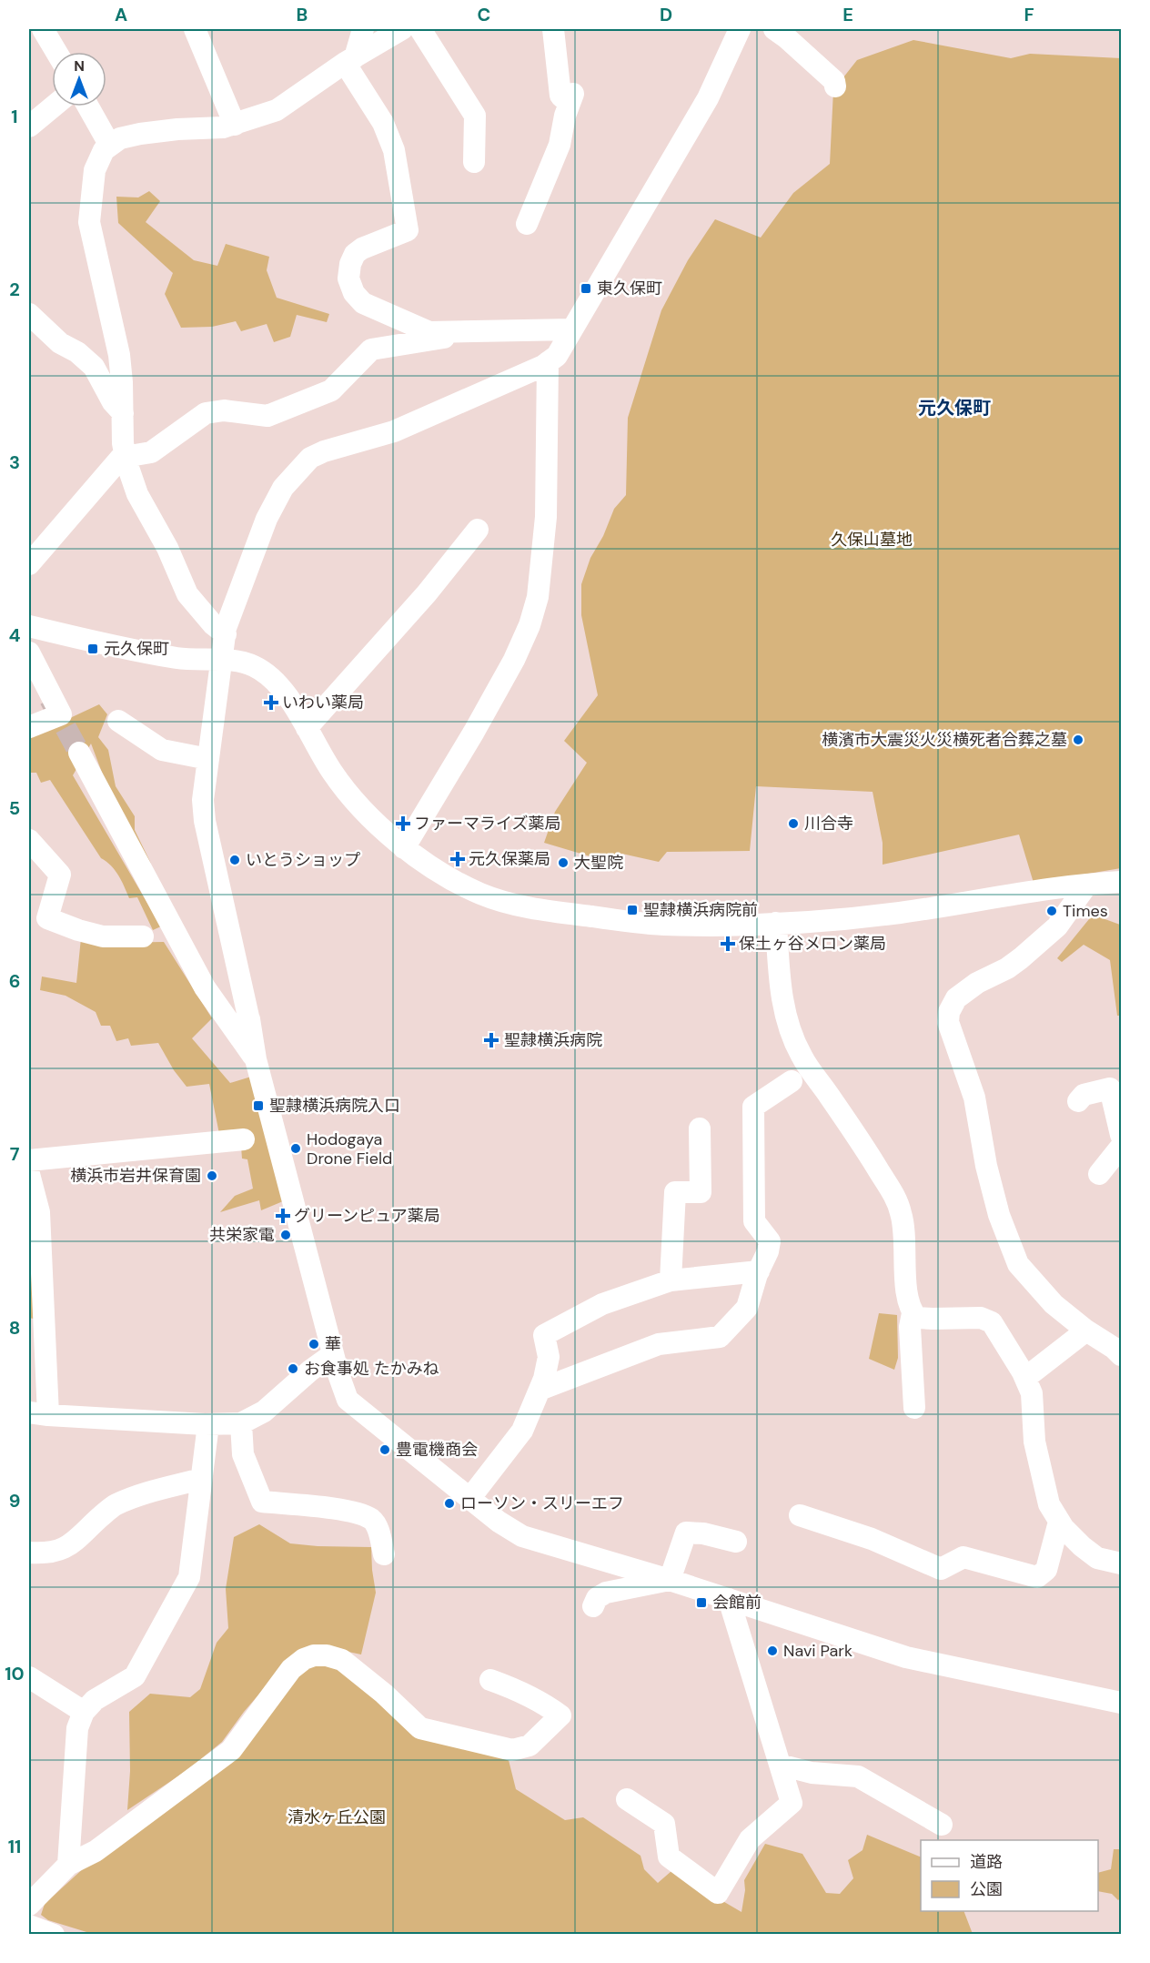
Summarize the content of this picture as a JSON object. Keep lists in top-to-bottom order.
{
  "districts": ["元久保町"],
  "parks": ["久保山墓地", "清水ヶ丘公園"],
  "places": {
    "transit": [
      "東久保町",
      "元久保町",
      "聖隷横浜病院前",
      "聖隷横浜病院入口",
      "会館前"
    ],
    "health": [
      "いわい薬局",
      "ファーマライズ薬局",
      "元久保薬局",
      "保土ヶ谷メロン薬局",
      "聖隷横浜病院",
      "グリーンピュア薬局"
    ],
    "other": [
      "横濱市大震災火災横死者合葬之墓",
      "川合寺",
      "いとうショップ",
      "大聖院",
      "Times",
      "Hodogaya Drone Field",
      "横浜市岩井保育園",
      "共栄家電",
      "華",
      "お食事処 たかみね",
      "豊電機商会",
      "ローソン・スリーエフ",
      "Navi Park"
    ]
  },
  "legend": ["道路", "公園"],
  "north": "top",
  "grid": {
    "columns": [
      "A",
      "B",
      "C",
      "D",
      "E",
      "F"
    ],
    "rows": [
      "1",
      "2",
      "3",
      "4",
      "5",
      "6",
      "7",
      "8",
      "9",
      "10",
      "11"
    ]
  }
}
